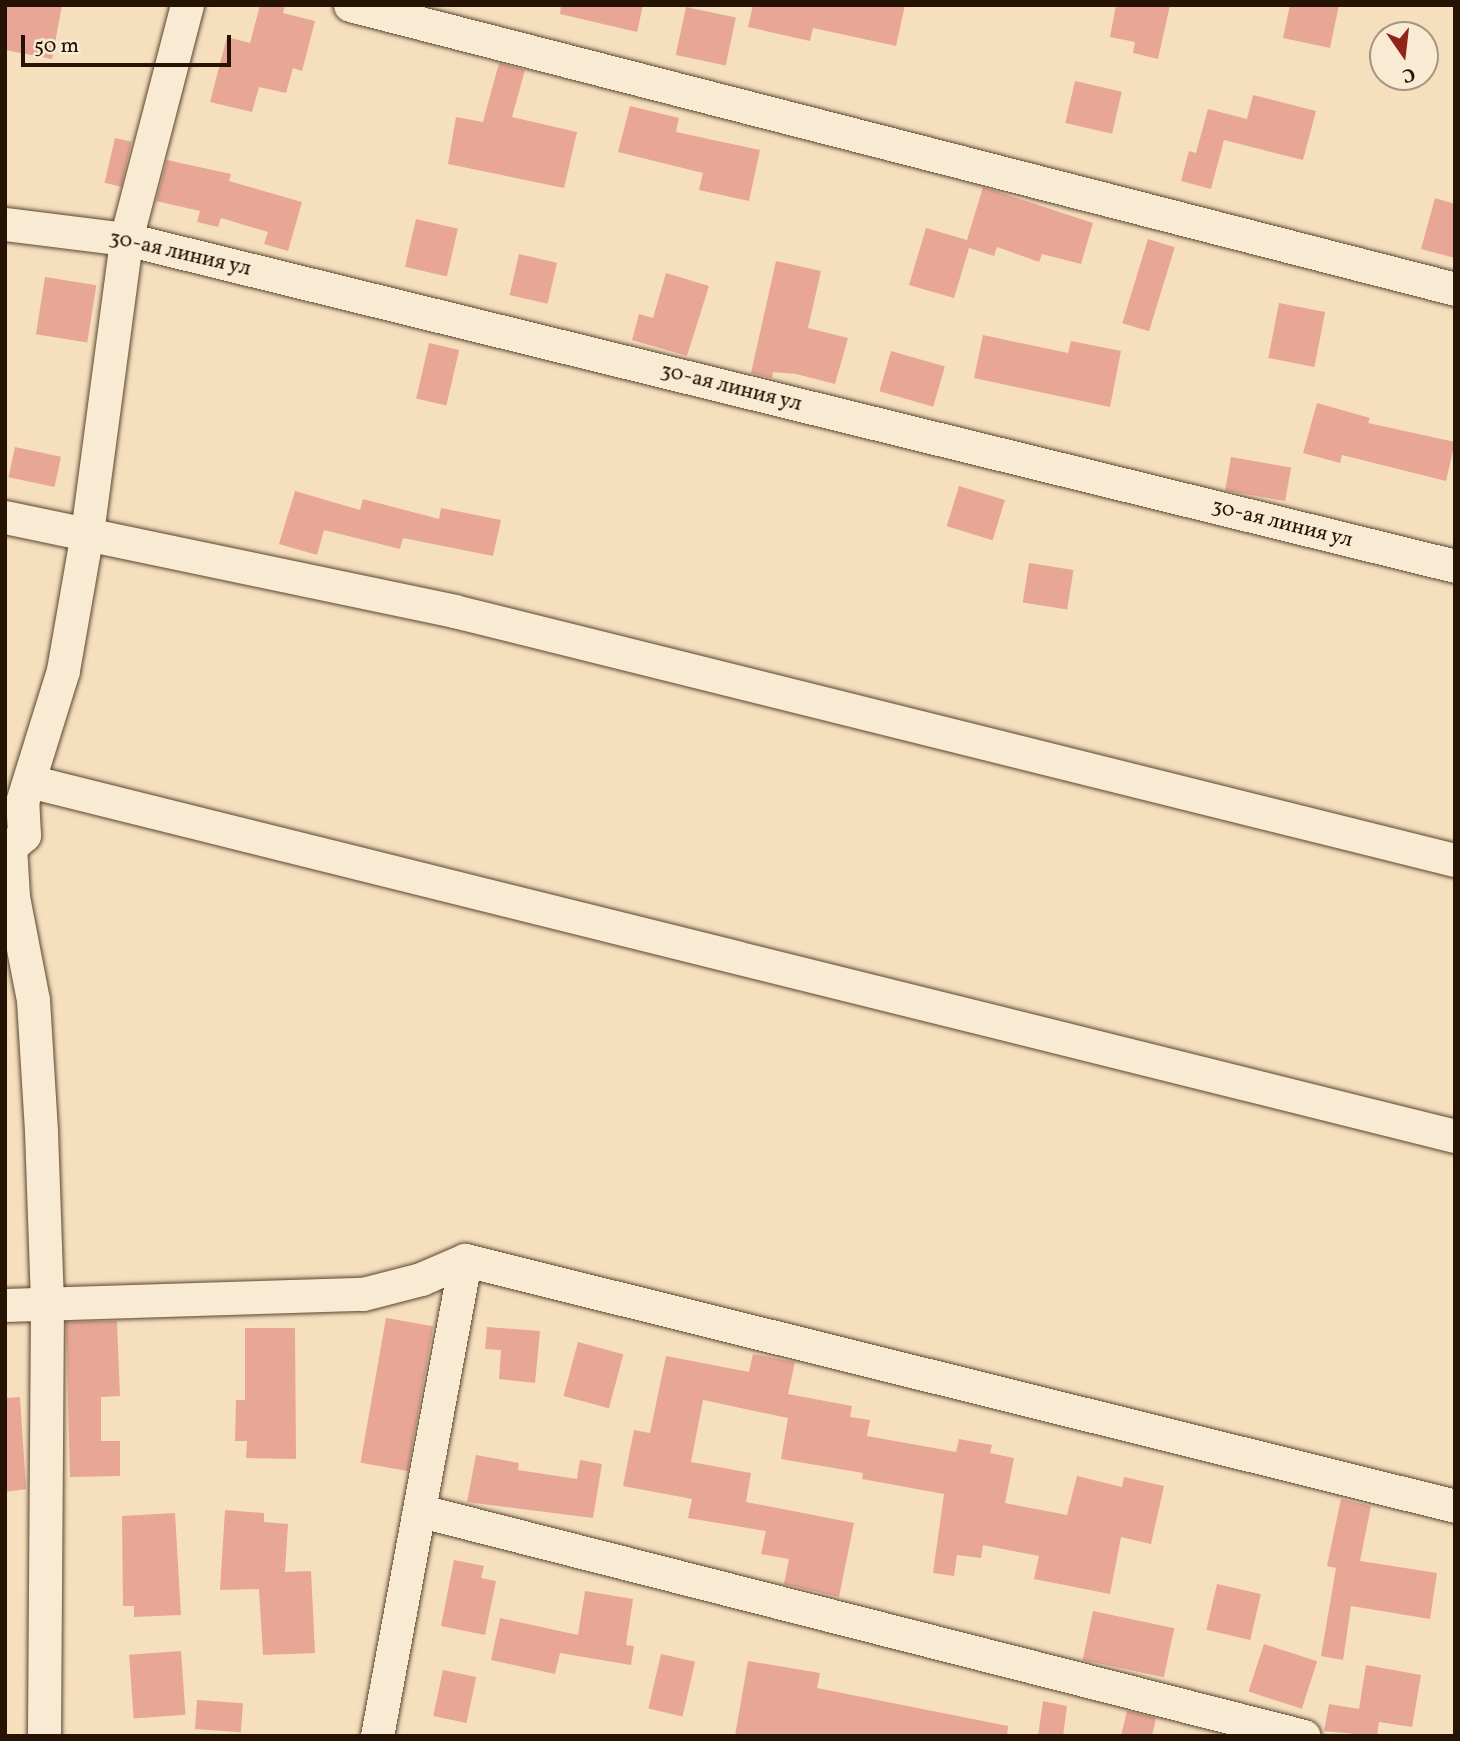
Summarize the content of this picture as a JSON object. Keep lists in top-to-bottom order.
{
  "streets": {
    "street": ["30-ая линия ул"]
  },
  "scale_bar": "50 m",
  "north": "bottom"
}
